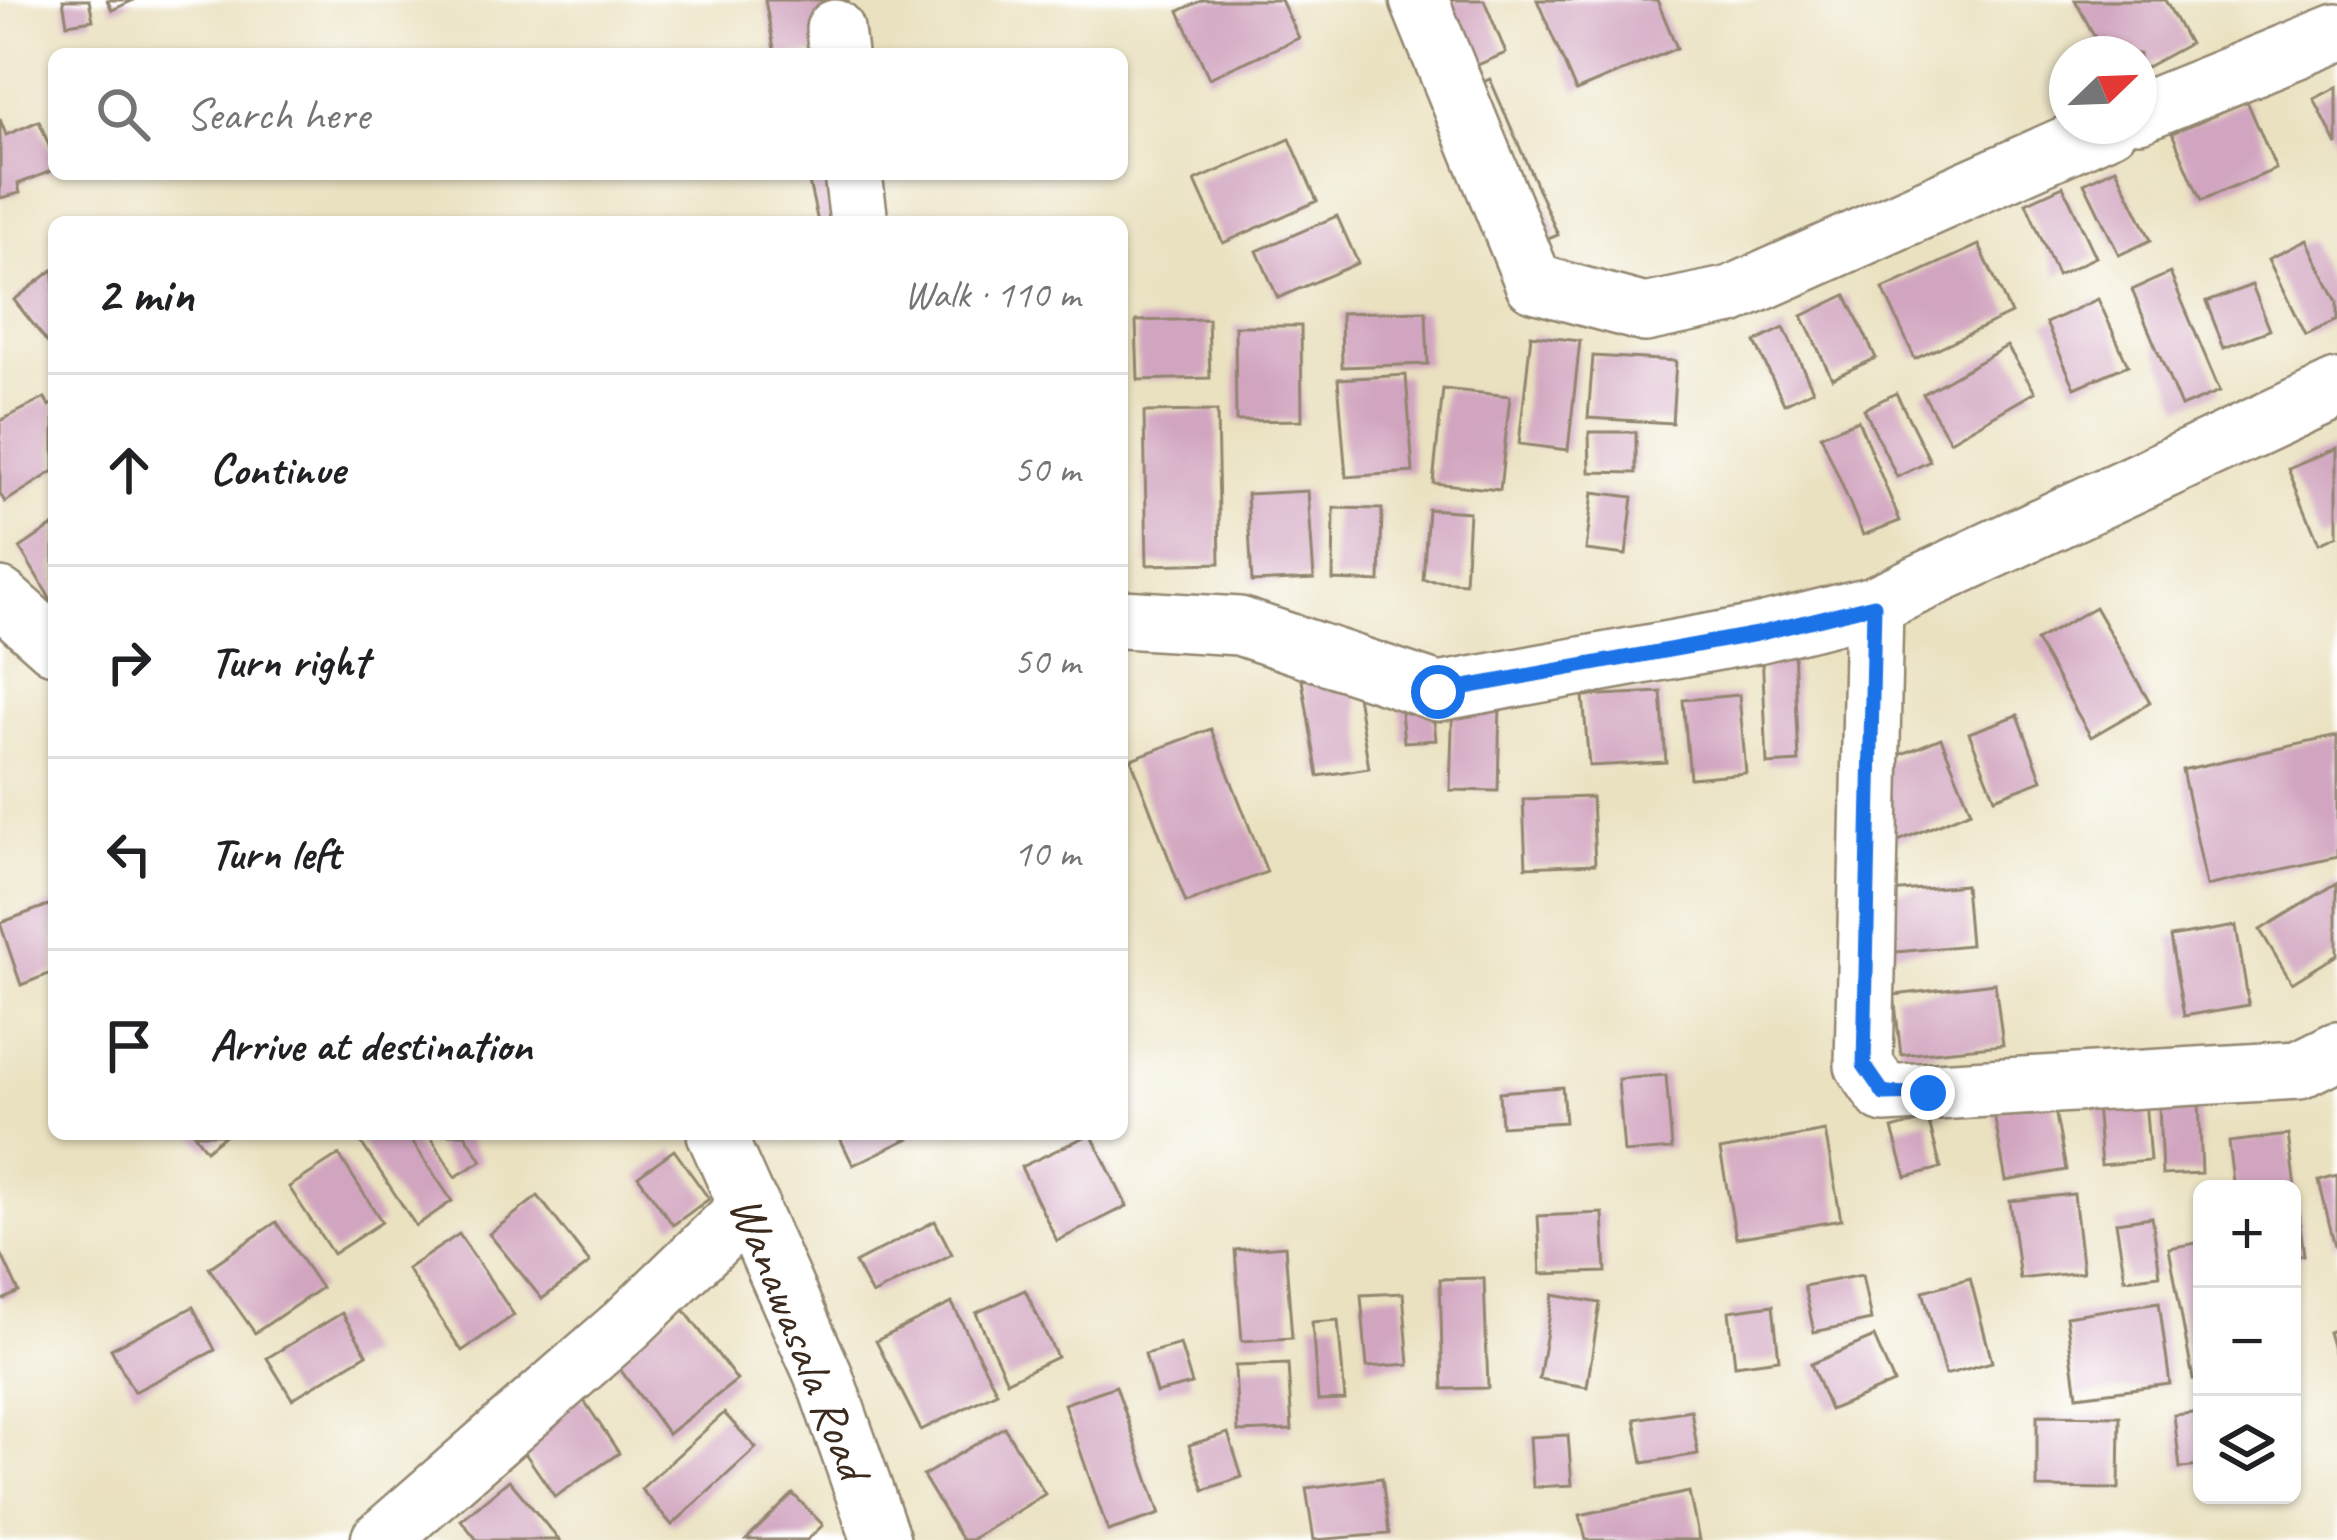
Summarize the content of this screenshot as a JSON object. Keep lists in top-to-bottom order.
{
  "streets": {
    "street": ["Wanawasala Road"]
  },
  "north": "top right",
  "page": {
    "search": "Search here",
    "heading": ["2 min", "Walk · 110 m"],
    "list": [
      ["Continue", "50 m"],
      ["Turn right", "50 m"],
      ["Turn left", "10 m"],
      "Arrive at destination"
    ],
    "map_buttons": ["+", "−"]
  }
}
